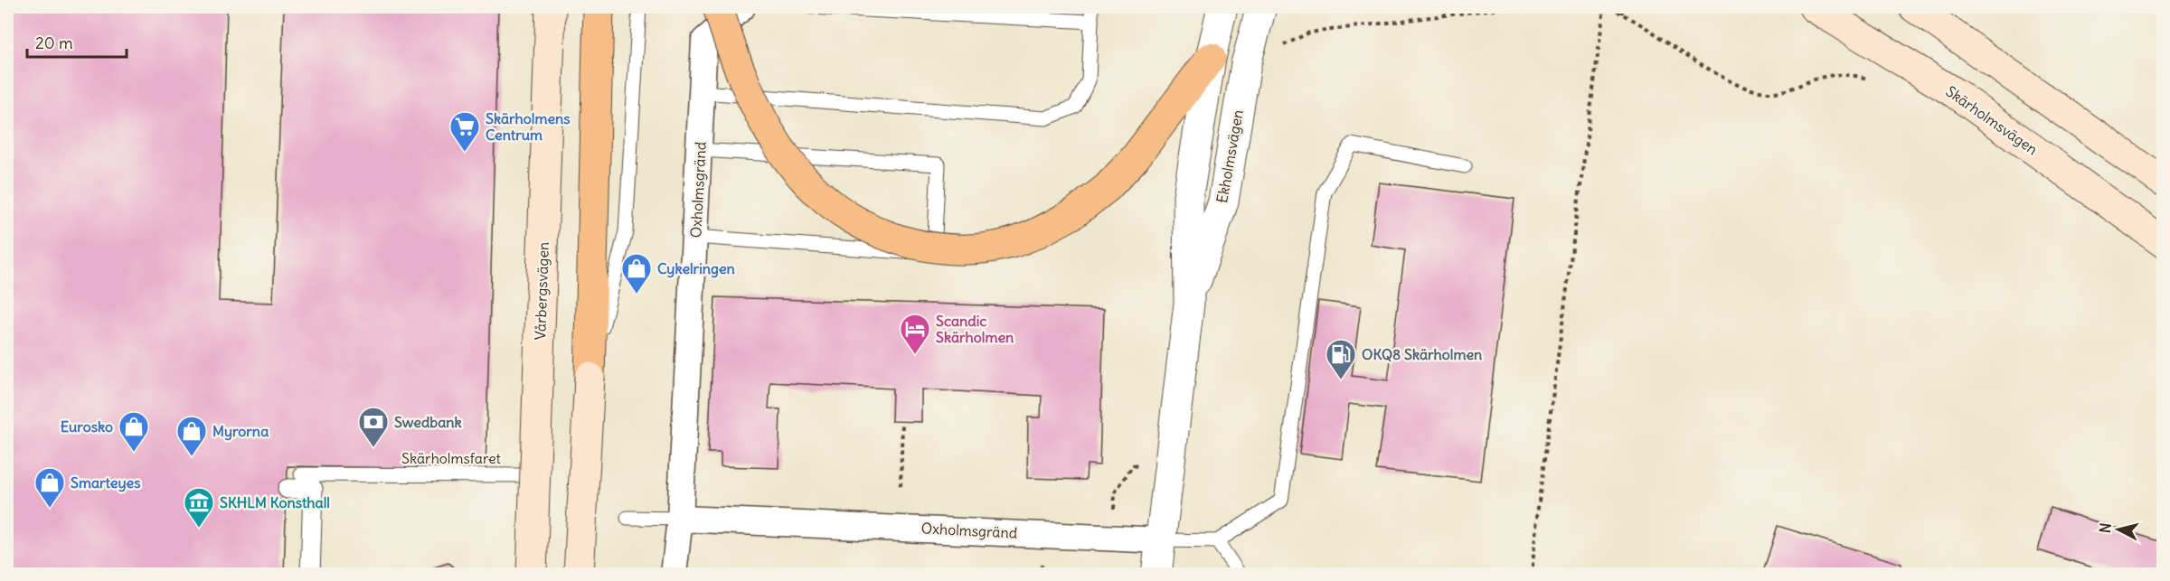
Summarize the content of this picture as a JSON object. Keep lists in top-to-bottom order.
{
  "streets": {
    "main road": ["Skärholmsvägen", "Vårbergsvägen"],
    "street": ["Ekholmsvägen", "Oxholmsgränd"],
    "lane": ["Skärholmsfaret"]
  },
  "crossings": [
    ["Ekholmsvägen", "Oxholmsgränd"],
    ["Vårbergsvägen", "Skärholmsfaret"]
  ],
  "places": {
    "supermarket": ["Skärholmens Centrum"],
    "shop": [
      "Cykelringen",
      "Eurosko",
      "Myrorna",
      "Smarteyes"
    ],
    "hotel": ["Scandic Skärholmen"],
    "fuel station": ["OKQ8 Skärholmen"],
    "bank": ["Swedbank"],
    "museum": ["SKHLM Konsthall"]
  },
  "scale_bar": "20 m",
  "north": "left"
}
